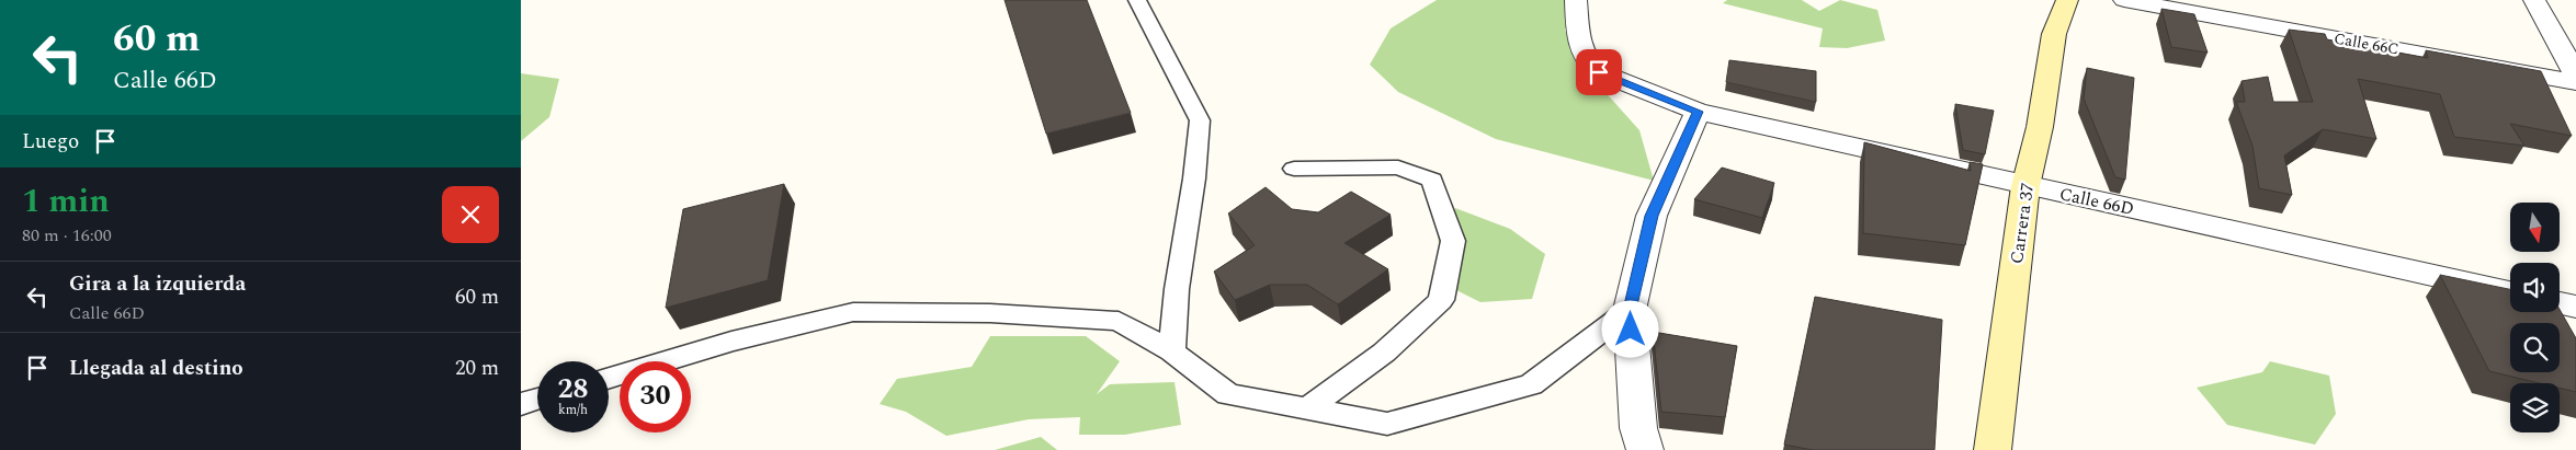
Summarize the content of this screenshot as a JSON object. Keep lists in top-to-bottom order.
{
  "streets": {
    "street": ["Calle 66C", "Calle 66D", "Carrera 37"]
  },
  "crossings": [
    ["Calle 66D", "Carrera 37"]
  ],
  "north": "bottom",
  "page": {
    "turn": ["60 m", "Calle 66D"],
    "then": "Luego",
    "heading": ["1 min", "80 m · 16:00"],
    "list": [
      {
        "name": "Gira a la izquierda",
        "note": "Calle 66D",
        "value": "60 m"
      },
      {
        "name": "Llegada al destino",
        "value": "20 m"
      }
    ],
    "speed": "28 km/h",
    "limit": "30"
  }
}
